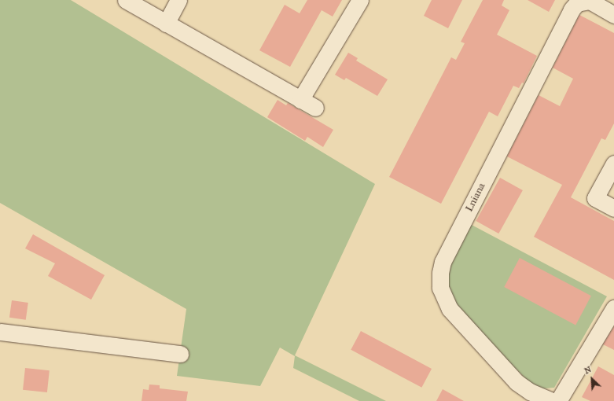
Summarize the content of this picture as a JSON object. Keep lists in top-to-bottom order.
{
  "streets": {
    "street": ["Lniana"]
  },
  "north": "top left"
}
